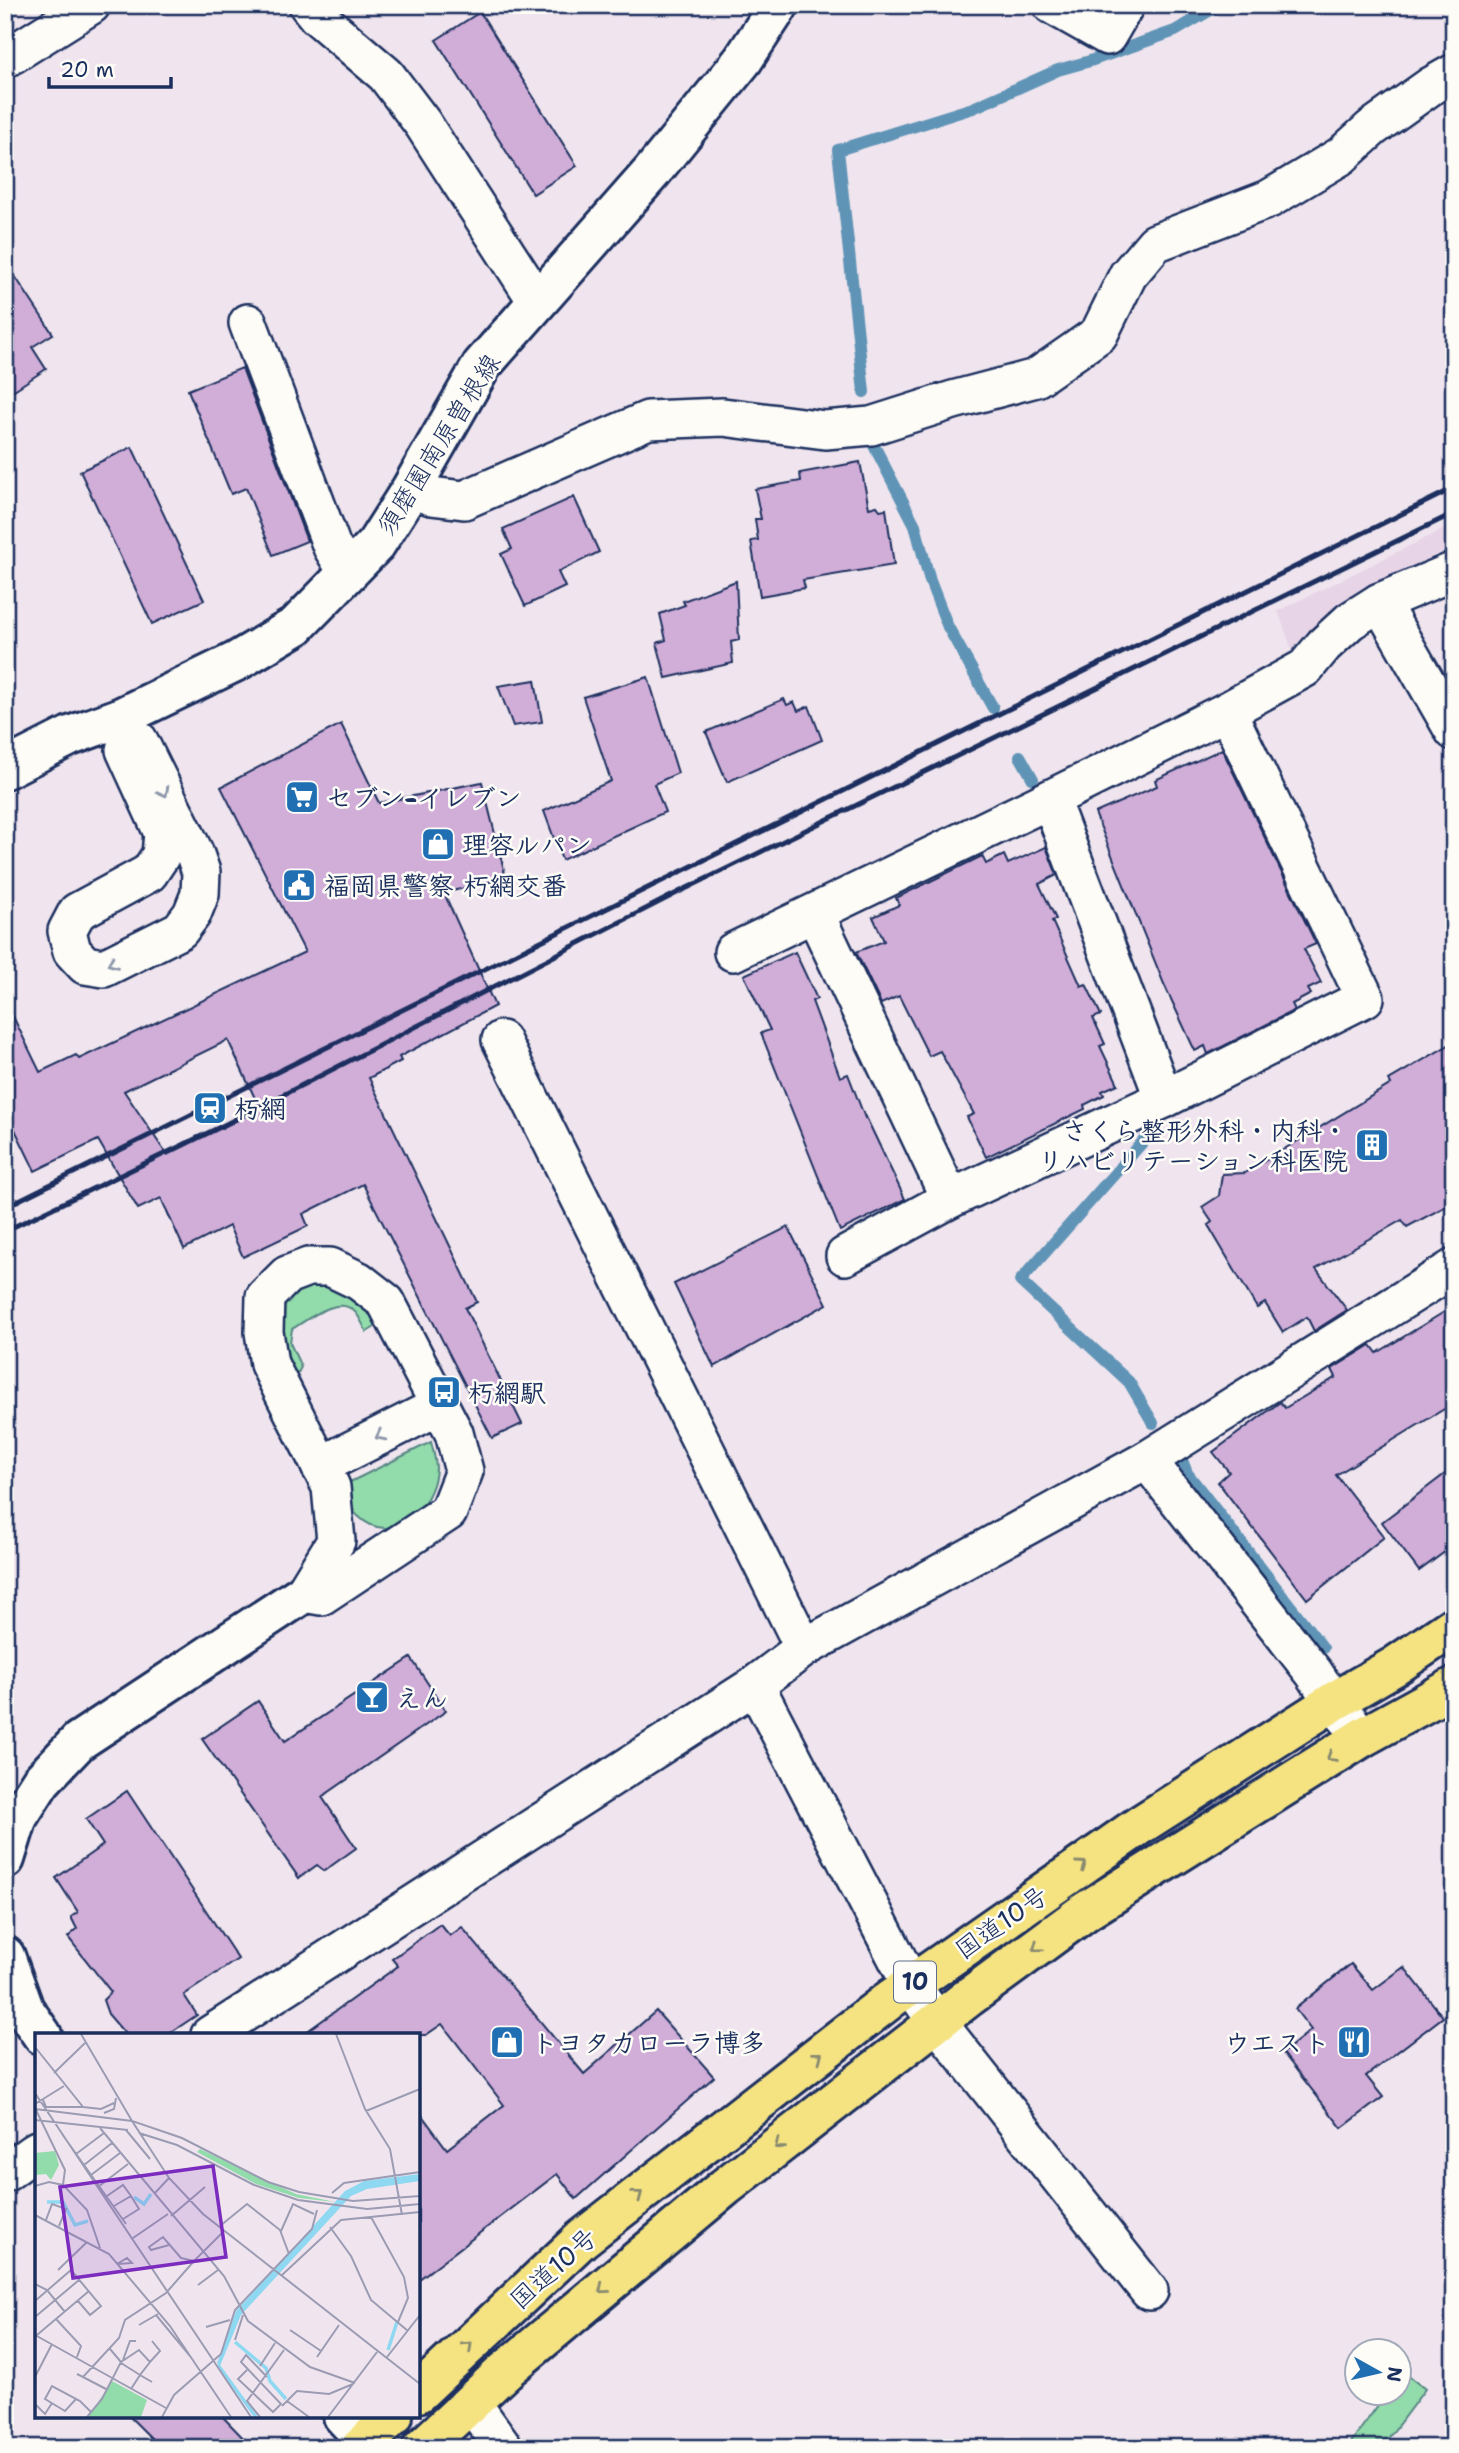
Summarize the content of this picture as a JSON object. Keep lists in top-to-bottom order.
{
  "streets": {
    "highway": ["国道10号", "10"],
    "main road": ["須磨園南原曽根線"]
  },
  "crossings": [
    ["国道10号", "10"]
  ],
  "places": {
    "supermarket": ["セブン-イレブン"],
    "shop": ["理容ルパン", "トヨタカローラ博多"],
    "public building": ["福岡県警察 朽網交番"],
    "station": ["朽網"],
    "building": ["さくら整形外科・内科・ リハビリテーション科医院"],
    "bus stop": ["朽網駅"],
    "bar": ["えん"],
    "restaurant": ["ウエスト"]
  },
  "scale_bar": "20 m",
  "north": "right"
}
